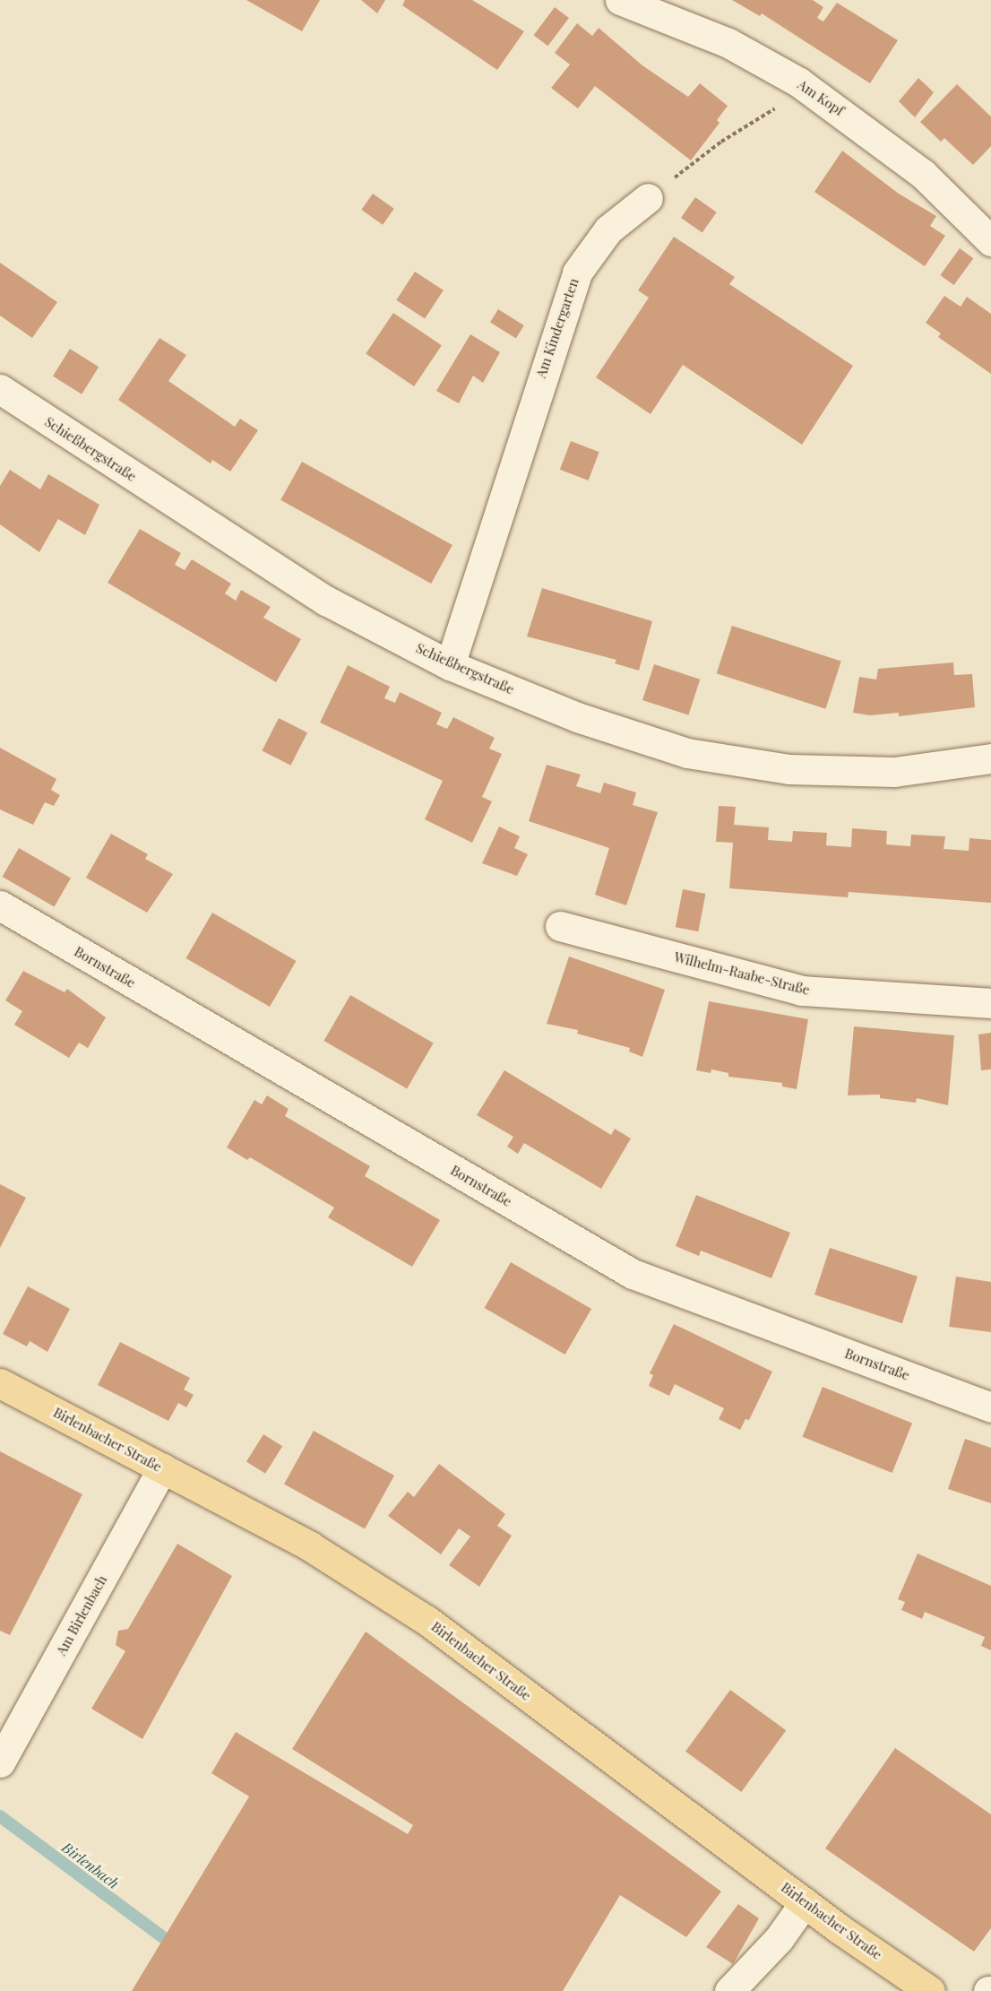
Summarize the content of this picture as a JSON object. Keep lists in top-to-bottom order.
{
  "streets": {
    "main road": ["Birlenbacher Straße"],
    "street": [
      "Am Kopf",
      "Am Kindergarten",
      "Schießbergstraße",
      "Bornstraße",
      "Wilhelm-Raabe-Straße",
      "Am Birlenbach"
    ]
  },
  "crossings": [
    ["Am Kindergarten", "Schießbergstraße"],
    ["Birlenbacher Straße", "Am Birlenbach"]
  ],
  "water": ["Birlenbach"]
}
